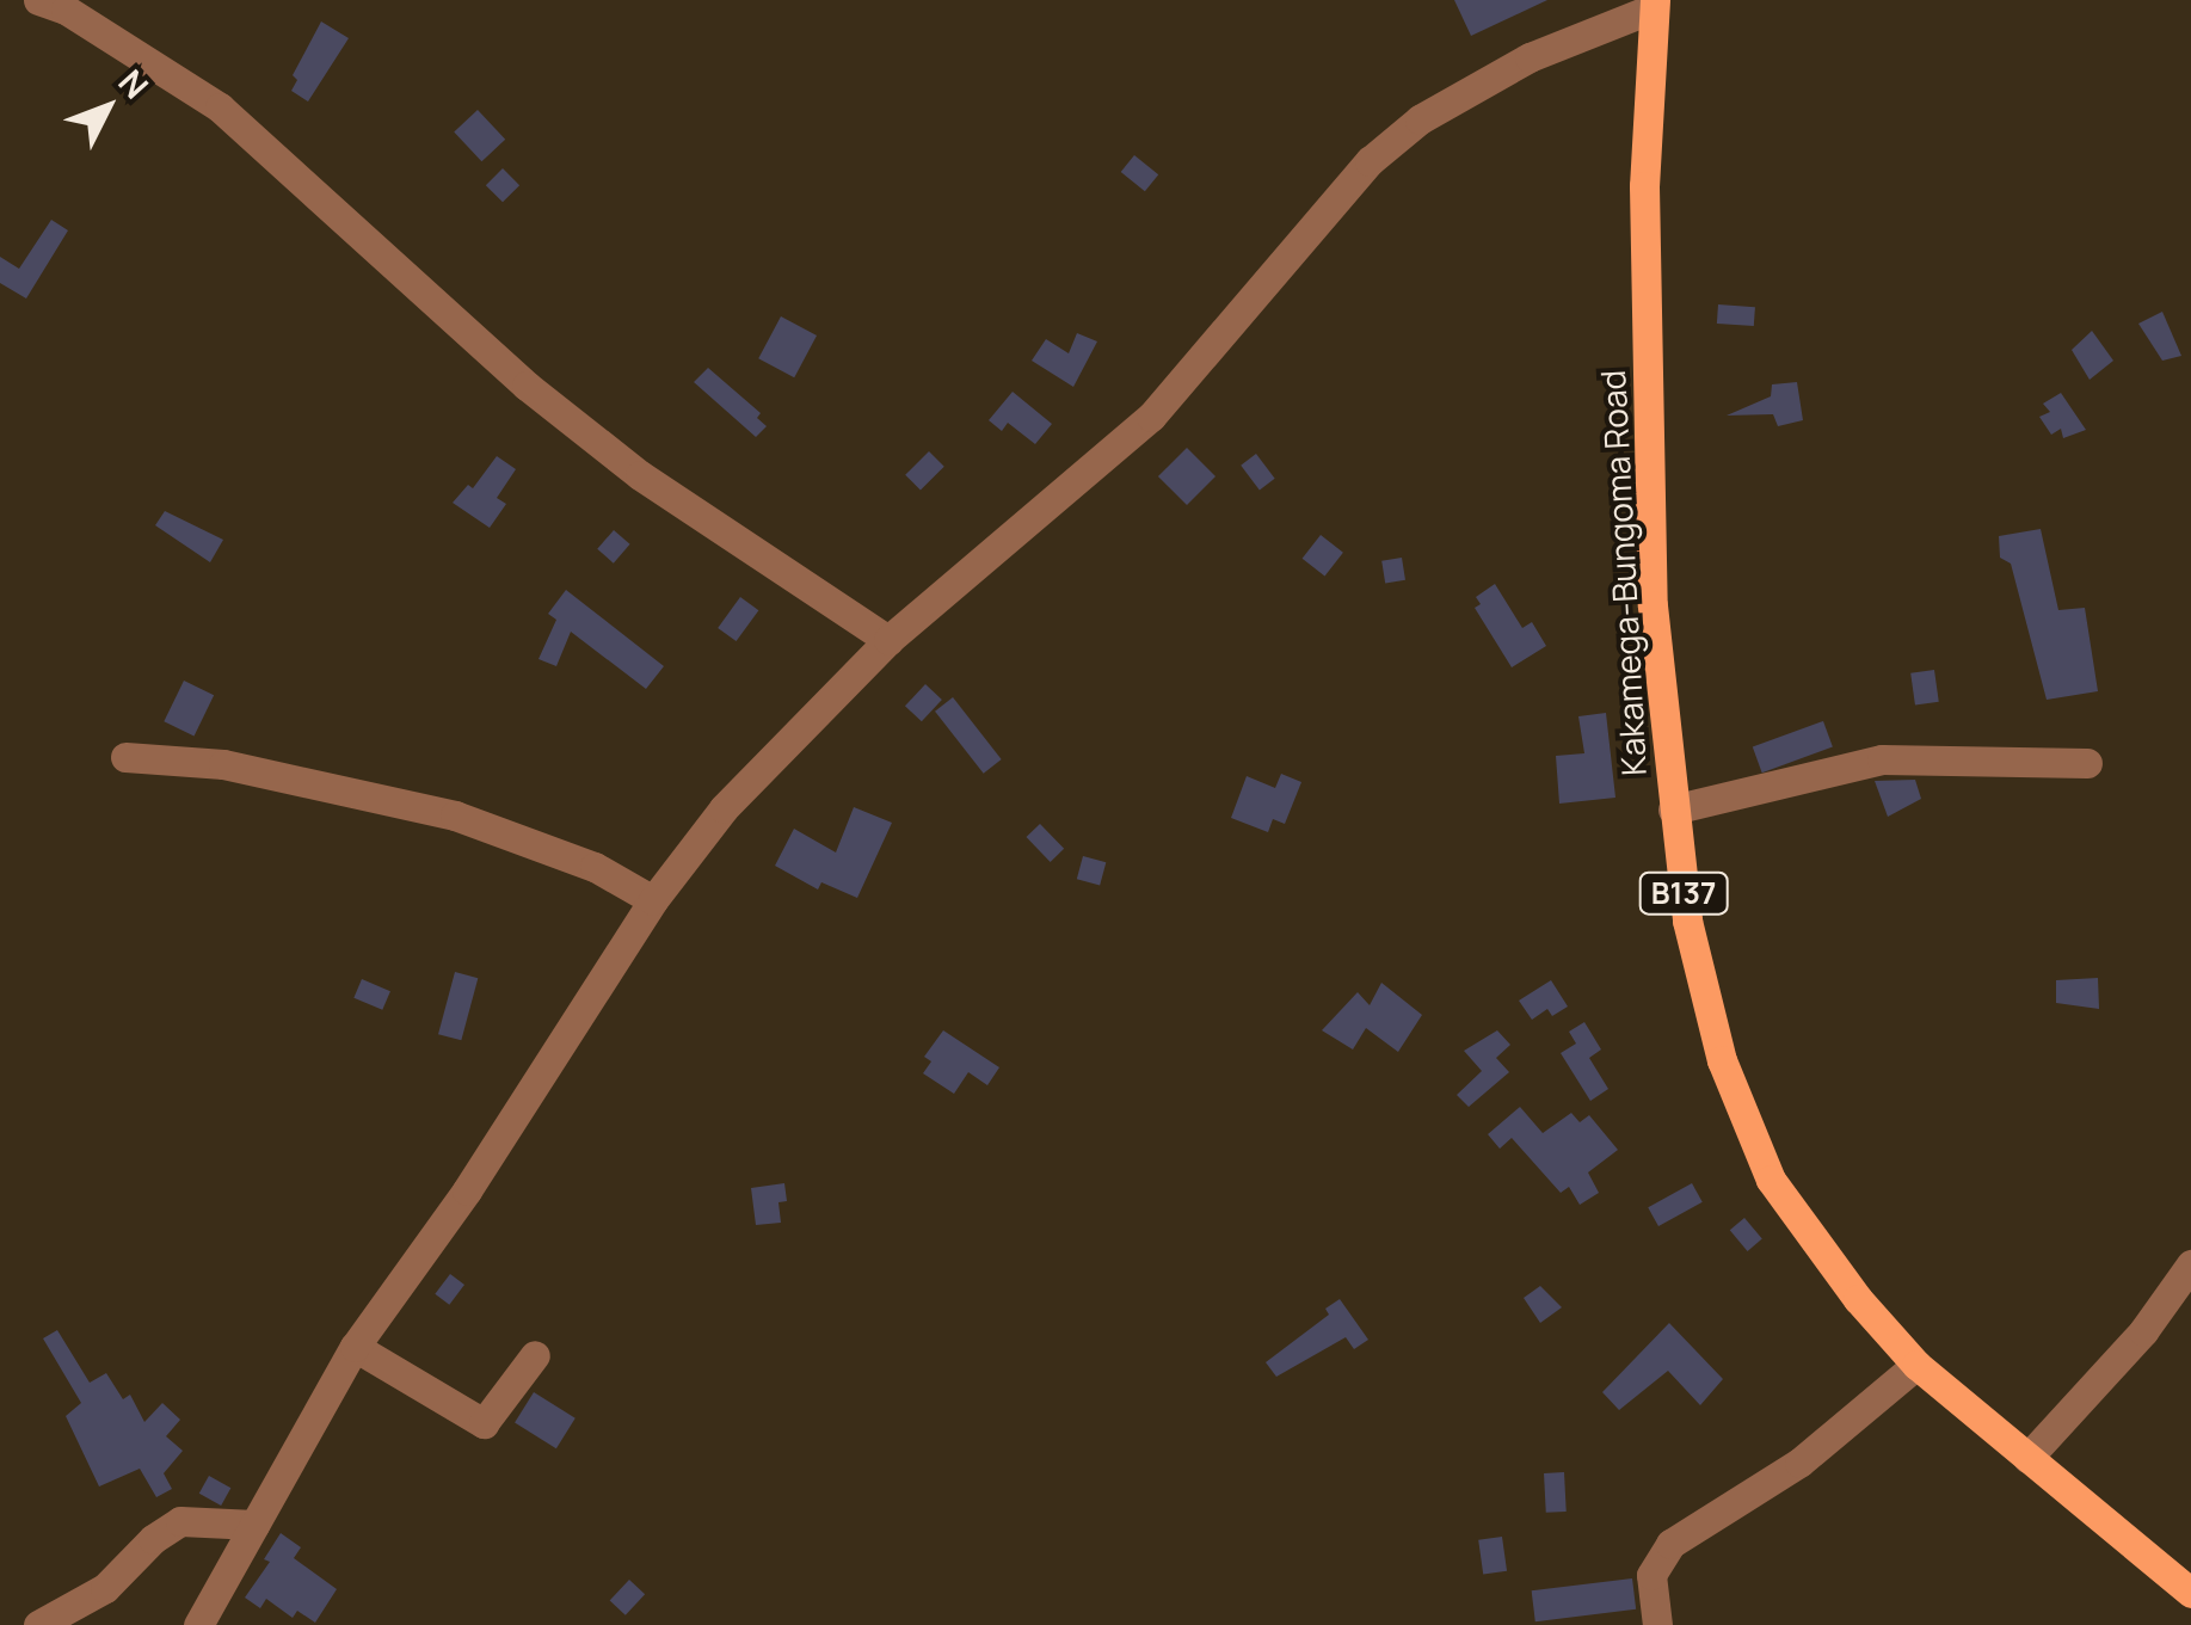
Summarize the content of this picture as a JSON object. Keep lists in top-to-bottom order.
{
  "streets": {
    "main road": ["Kakamega-Bungoma Road", "B137"]
  },
  "north": "top right"
}
